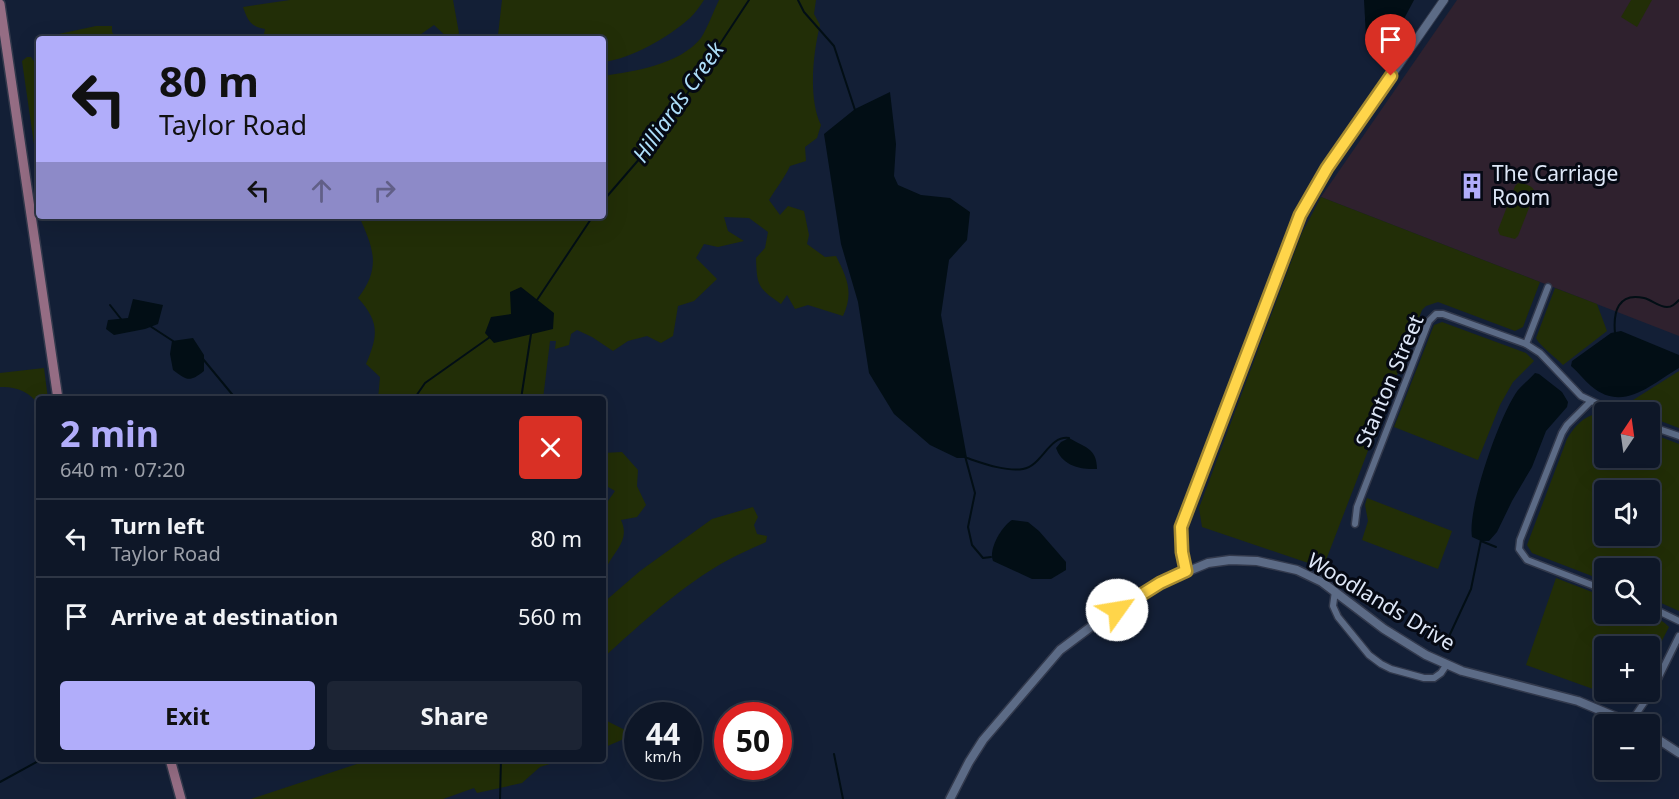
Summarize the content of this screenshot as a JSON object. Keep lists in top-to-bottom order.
{
  "streets": {
    "main road": ["Woodlands Drive"],
    "street": ["Stanton Street"]
  },
  "water": ["Hilliards Creek"],
  "places": {
    "building": ["The Carriage Room"]
  },
  "north": "top",
  "page": {
    "turn": ["80 m", "Taylor Road"],
    "heading": ["2 min", "640 m · 07:20"],
    "map_buttons": ["+", "−"],
    "list": [
      {
        "name": "Turn left",
        "note": "Taylor Road",
        "value": "80 m"
      },
      {
        "name": "Arrive at destination",
        "value": "560 m"
      }
    ],
    "buttons": ["Exit", "Share"],
    "speed": "44 km/h",
    "limit": "50"
  }
}
